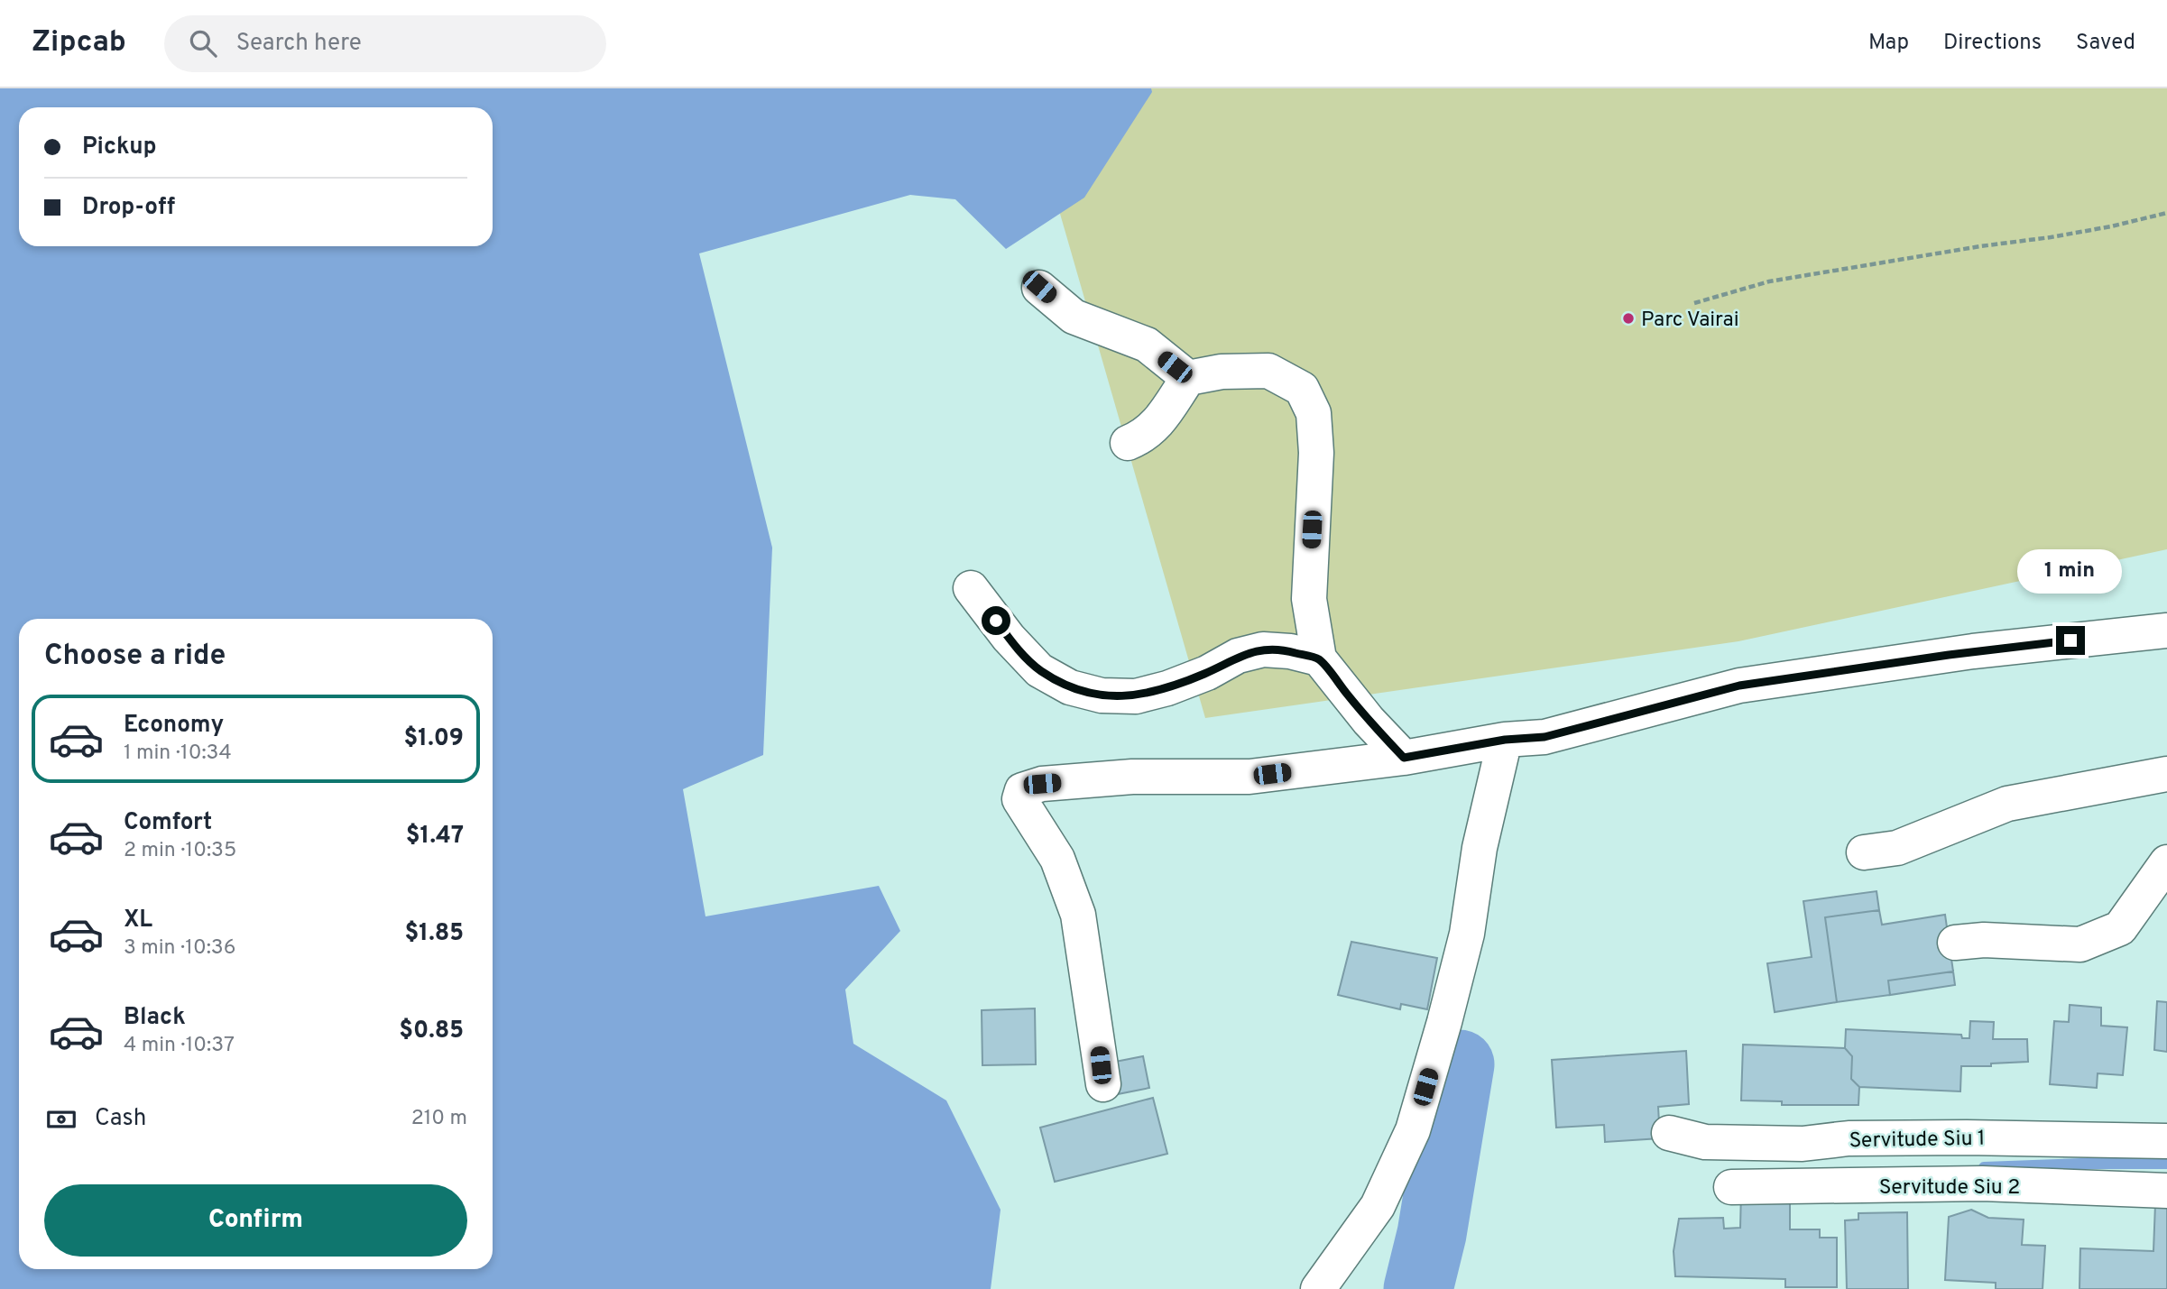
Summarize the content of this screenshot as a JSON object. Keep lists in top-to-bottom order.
{
  "streets": {
    "street": ["Servitude Siu 1", "Servitude Siu 2"]
  },
  "places": ["Parc Vairai"],
  "page": {
    "header": "Zipcab",
    "search": "Search here",
    "nav": ["Map", "Directions", "Saved"],
    "banner": ["Pickup", "Drop-off"],
    "bubble": "1 min",
    "heading": "Choose a ride",
    "list": [
      {
        "name": "Economy",
        "note": "1 min · 10:34",
        "value": "$1.09"
      },
      {
        "name": "Comfort",
        "note": "2 min · 10:35",
        "value": "$1.47"
      },
      {
        "name": "XL",
        "note": "3 min · 10:36",
        "value": "$1.85"
      },
      {
        "name": "Black",
        "note": "4 min · 10:37",
        "value": "$0.85"
      }
    ],
    "pay": ["Cash", "210 m"],
    "buttons": "Confirm"
  }
}
